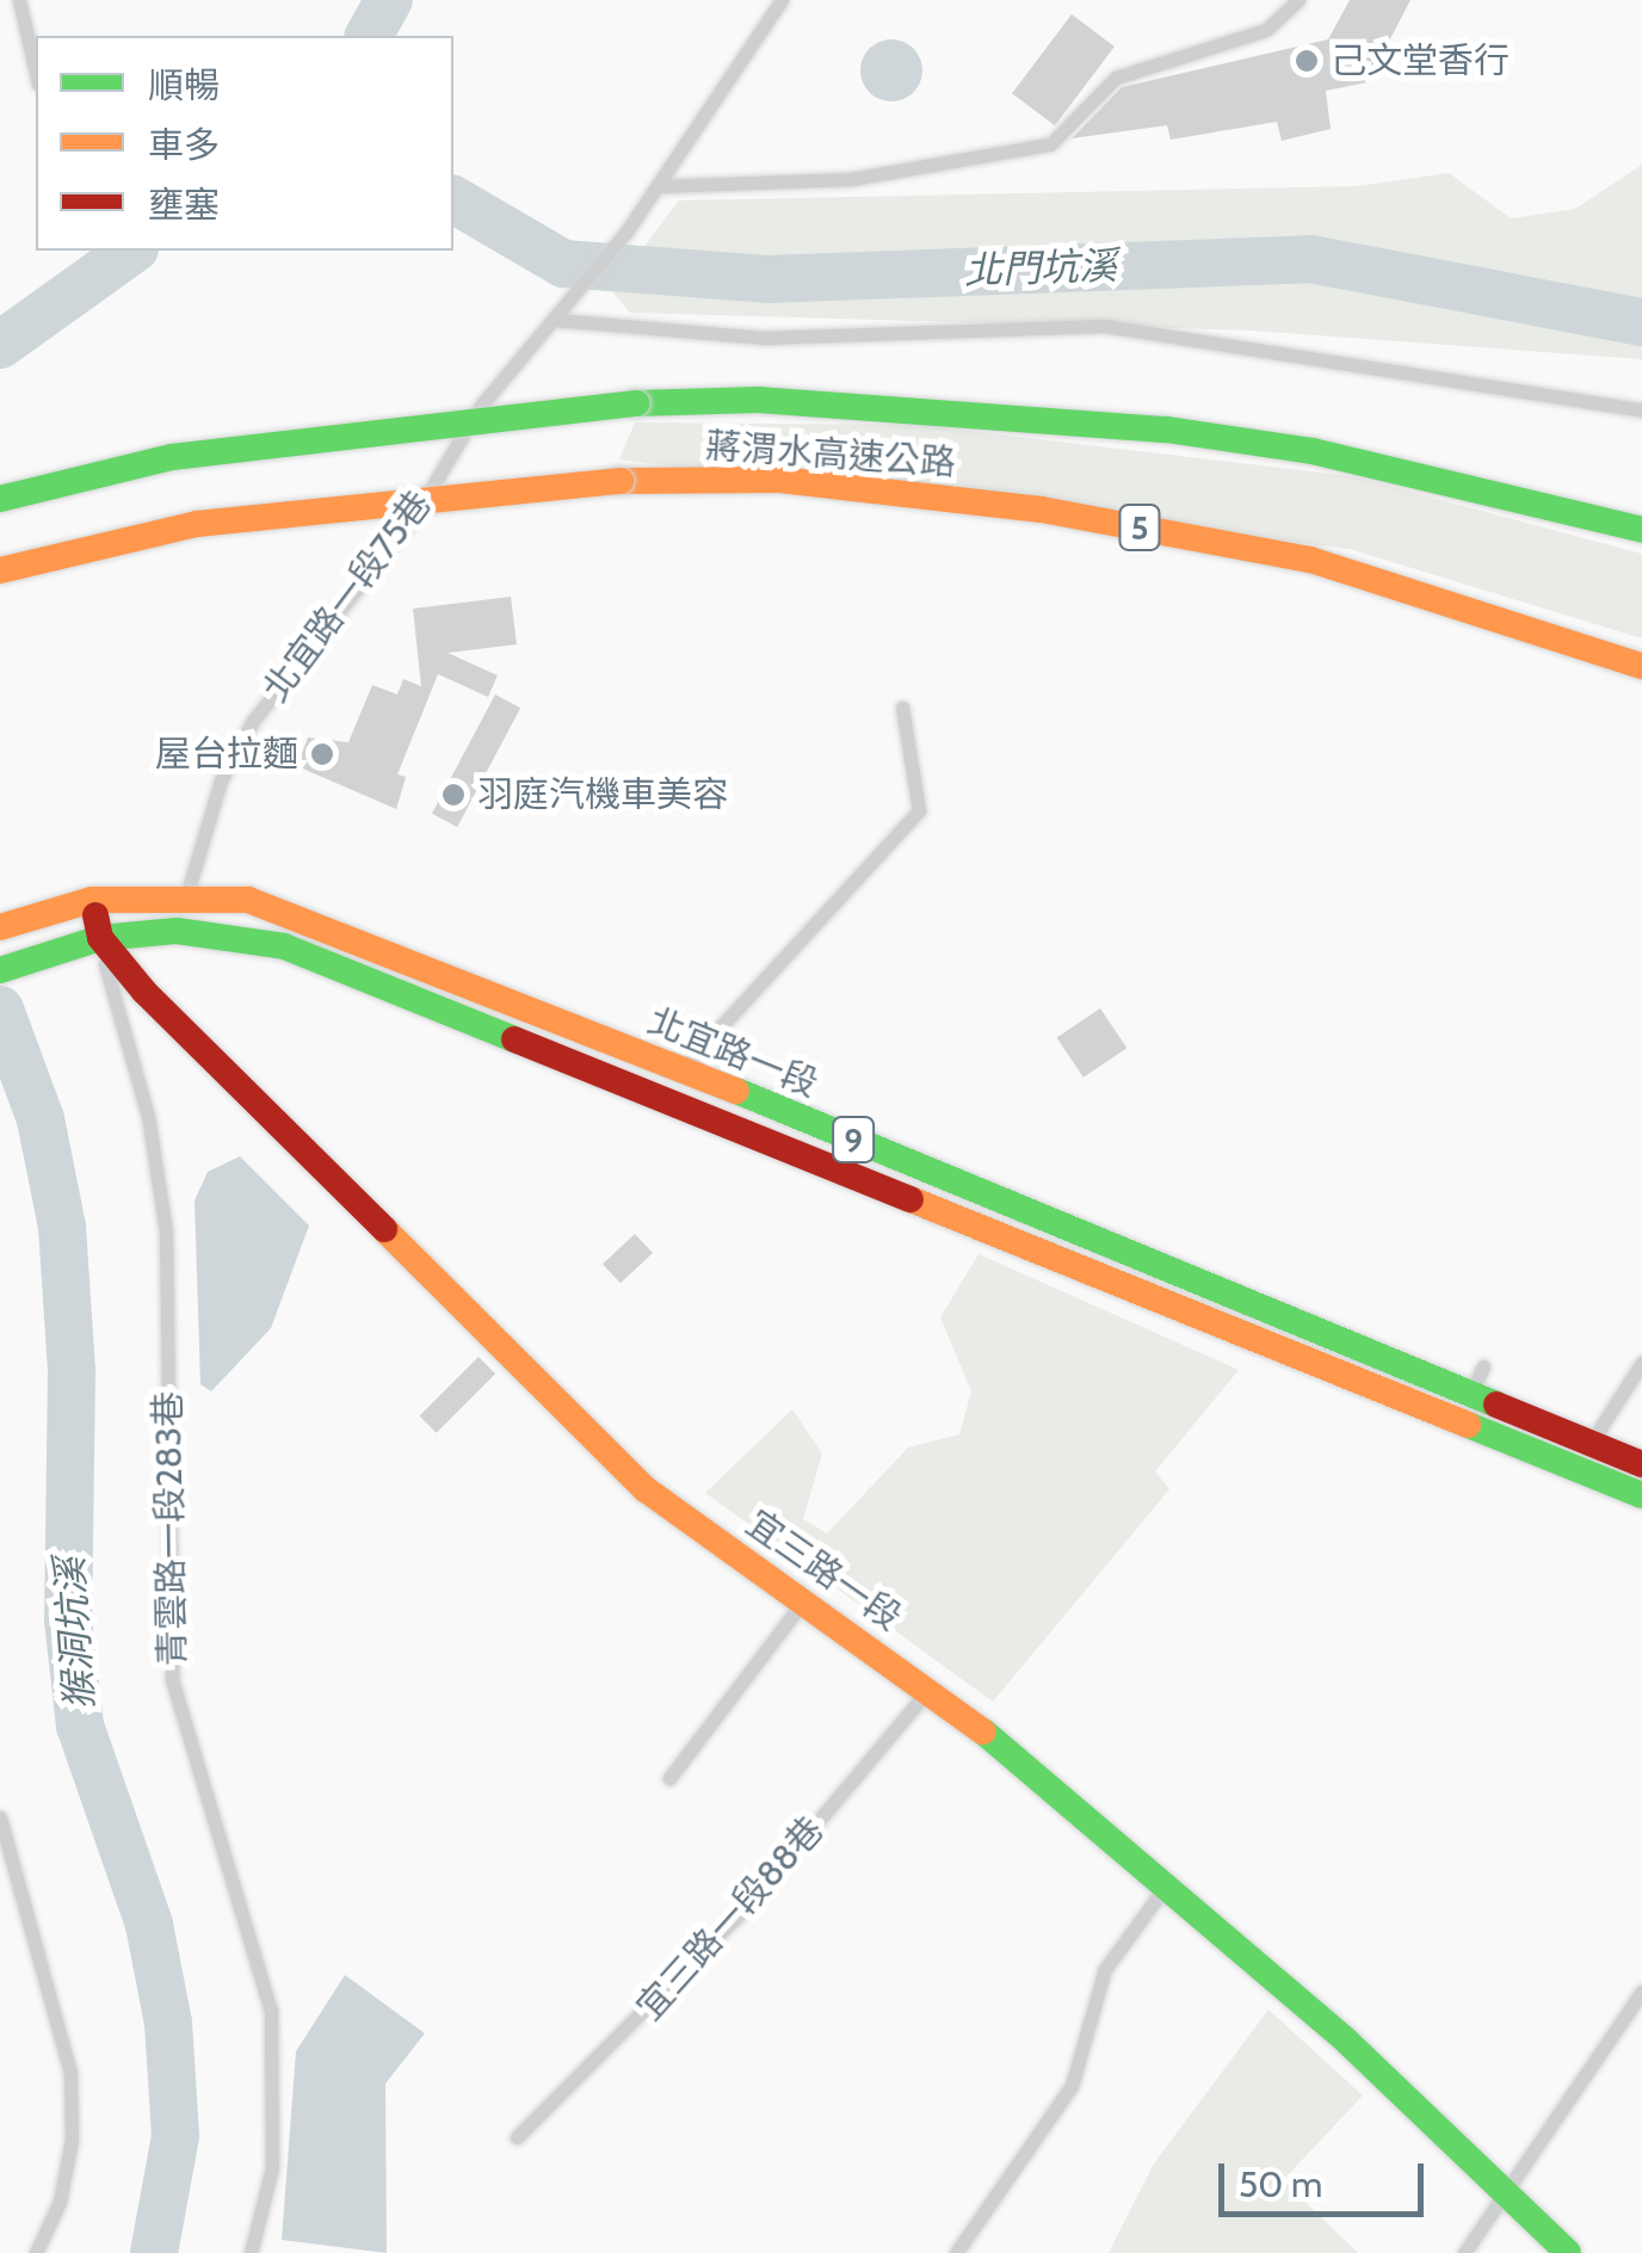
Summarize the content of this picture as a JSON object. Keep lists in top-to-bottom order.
{
  "streets": {
    "main road": [
      "蔣渭水高速公路",
      "5",
      "北宜路一段",
      "9",
      "宜三路一段"
    ],
    "lane": ["北宜路一段75巷", "青雲路一段283巷", "宜三路一段88巷"]
  },
  "crossings": [
    ["北宜路一段75巷", "北宜路一段"],
    ["北宜路一段", "青雲路一段283巷"],
    ["北宜路一段", "宜三路一段"],
    ["青雲路一段283巷", "宜三路一段"],
    ["宜三路一段", "宜三路一段88巷"]
  ],
  "water": ["北門坑溪", "猴洞坑溪"],
  "places": ["己文堂香行", "屋台拉麵", "羽庭汽機車美容"],
  "legend": ["順暢", "車多", "壅塞"],
  "scale_bar": "50 m"
}
